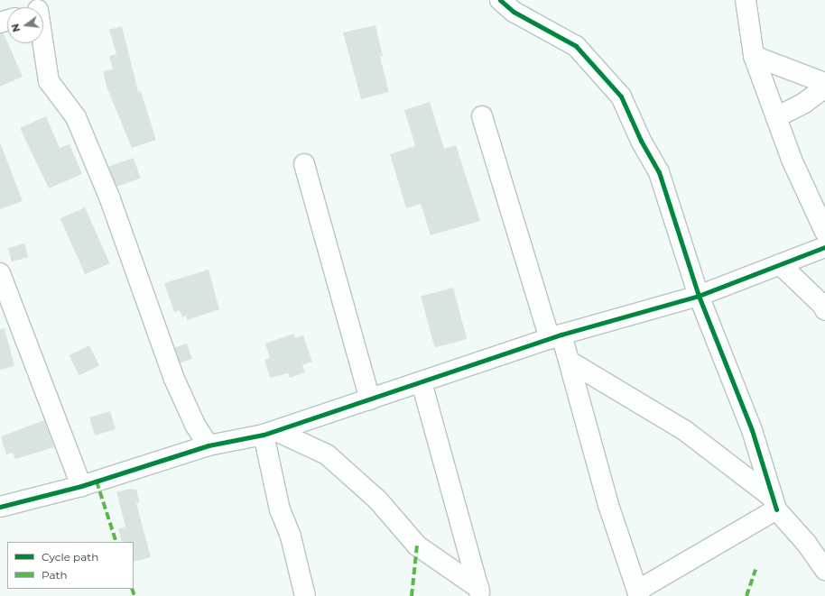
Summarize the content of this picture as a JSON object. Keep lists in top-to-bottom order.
{
  "legend": ["Cycle path", "Path"],
  "north": "left"
}
